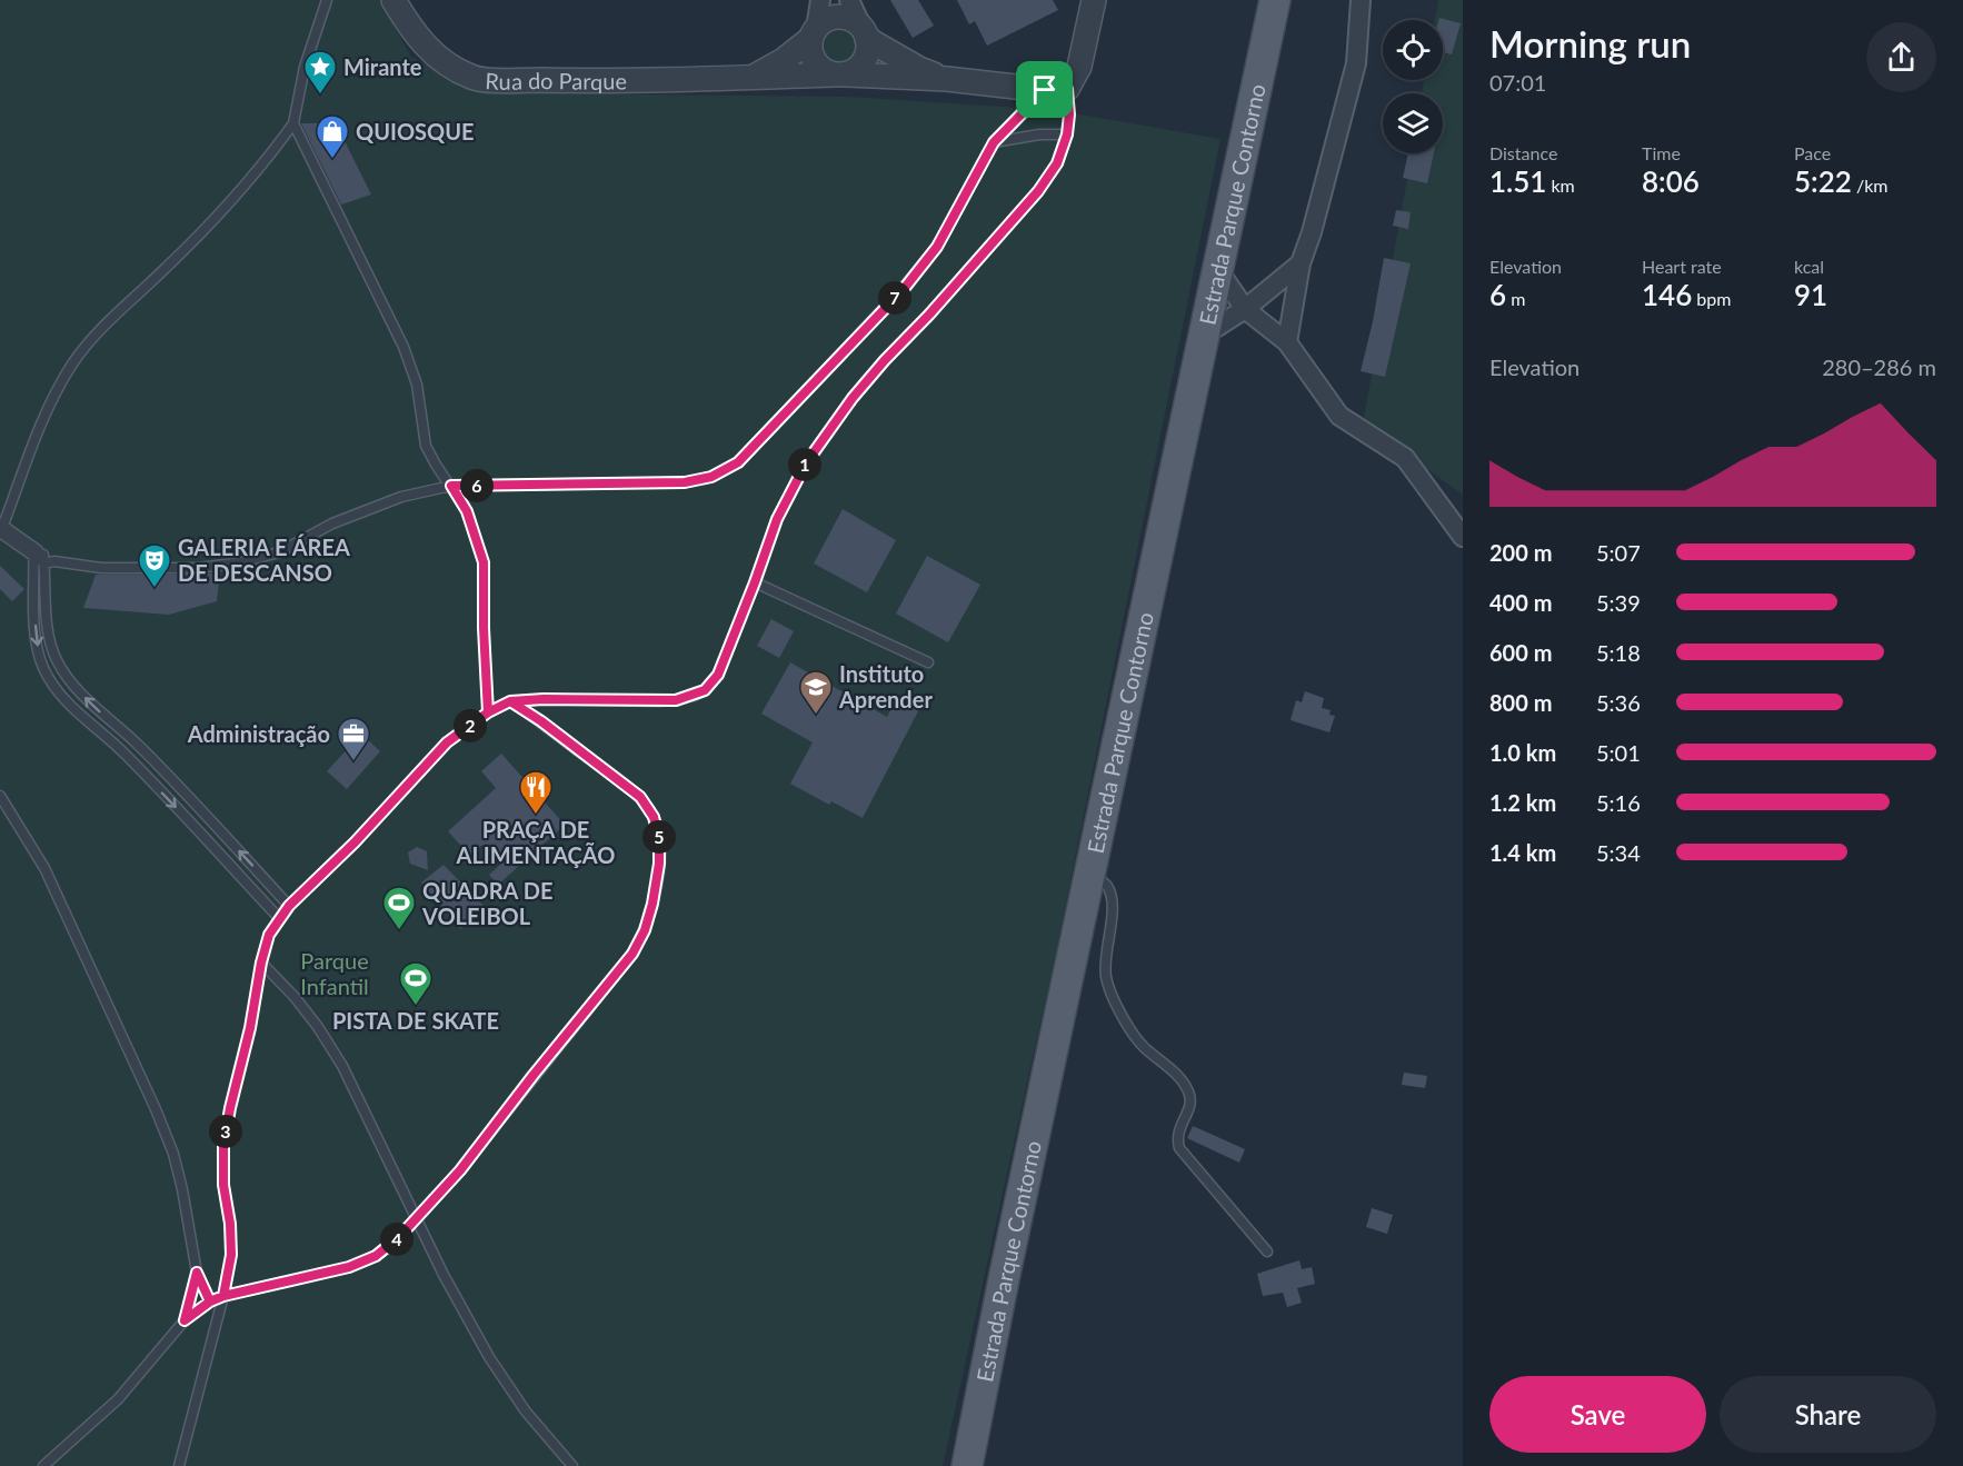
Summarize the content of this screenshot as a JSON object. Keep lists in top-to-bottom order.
{
  "streets": {
    "main road": ["Estrada Parque Contorno"],
    "street": ["Rua do Parque"]
  },
  "parks": ["Parque Infantil"],
  "places": {
    "place": ["Mirante"],
    "shop": ["QUIOSQUE"],
    "theatre": ["GALERIA E ÁREA DE DESCANSO"],
    "school or university": ["Instituto Aprender"],
    "office": ["Administração"],
    "restaurant": ["PRAÇA DE ALIMENTAÇÃO"],
    "sports": ["QUADRA DE VOLEIBOL", "PISTA DE SKATE"]
  },
  "page": {
    "heading": ["Morning run", "07:01"],
    "stats": [
      ["Distance", "1.51 km"],
      ["Time", "8:06"],
      ["Pace", "5:22 /km"],
      ["Elevation", "6 m"],
      ["Heart rate", "146 bpm"],
      ["kcal", "91"]
    ],
    "pins": [
      "7",
      "1",
      "6",
      "2",
      "5",
      "3",
      "4"
    ],
    "chart": ["Elevation", "280–286 m"],
    "list": [
      {
        "name": "200 m",
        "note": "5:07"
      },
      {
        "name": "400 m",
        "note": "5:39"
      },
      {
        "name": "600 m",
        "note": "5:18"
      },
      {
        "name": "800 m",
        "note": "5:36"
      },
      {
        "name": "1.0 km",
        "note": "5:01"
      },
      {
        "name": "1.2 km",
        "note": "5:16"
      },
      {
        "name": "1.4 km",
        "note": "5:34"
      }
    ],
    "buttons": ["Save", "Share"]
  }
}
